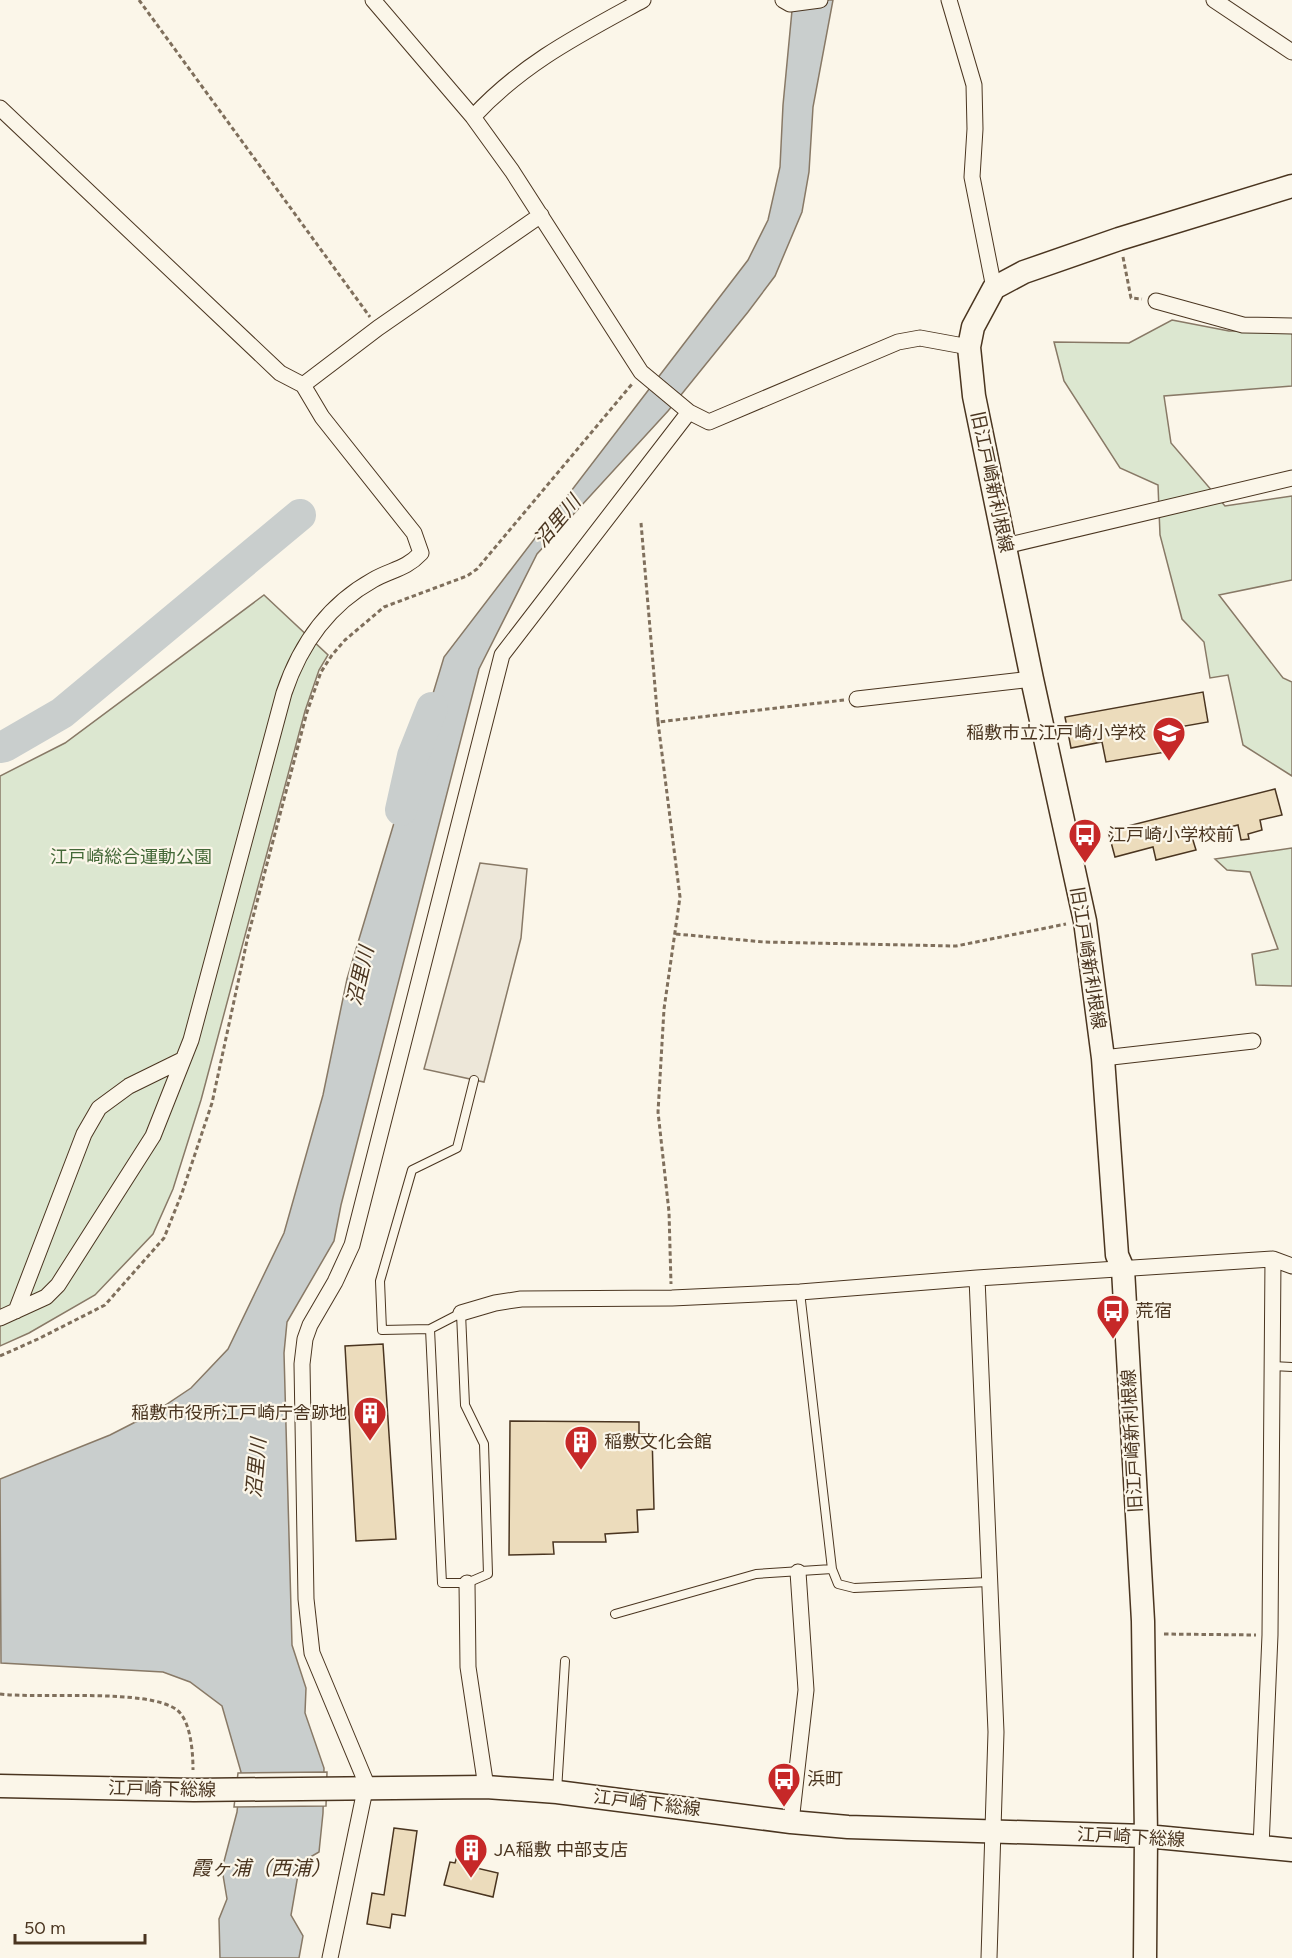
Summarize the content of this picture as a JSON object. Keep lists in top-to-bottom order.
{
  "streets": {
    "street": ["旧江戸崎新利根線", "江戸崎下総線"]
  },
  "crossings": [
    ["旧江戸崎新利根線", "江戸崎下総線"]
  ],
  "water": ["沼里川", "霞ヶ浦（西浦）"],
  "parks": ["江戸崎総合運動公園"],
  "places": {
    "school or university": ["稲敷市立江戸崎小学校"],
    "bus stop": ["江戸崎小学校前", "荒宿", "浜町"],
    "building": ["稲敷市役所江戸崎庁舎跡地", "稲敷文化会館", "JA稲敷 中部支店"]
  },
  "scale_bar": "50 m"
}
